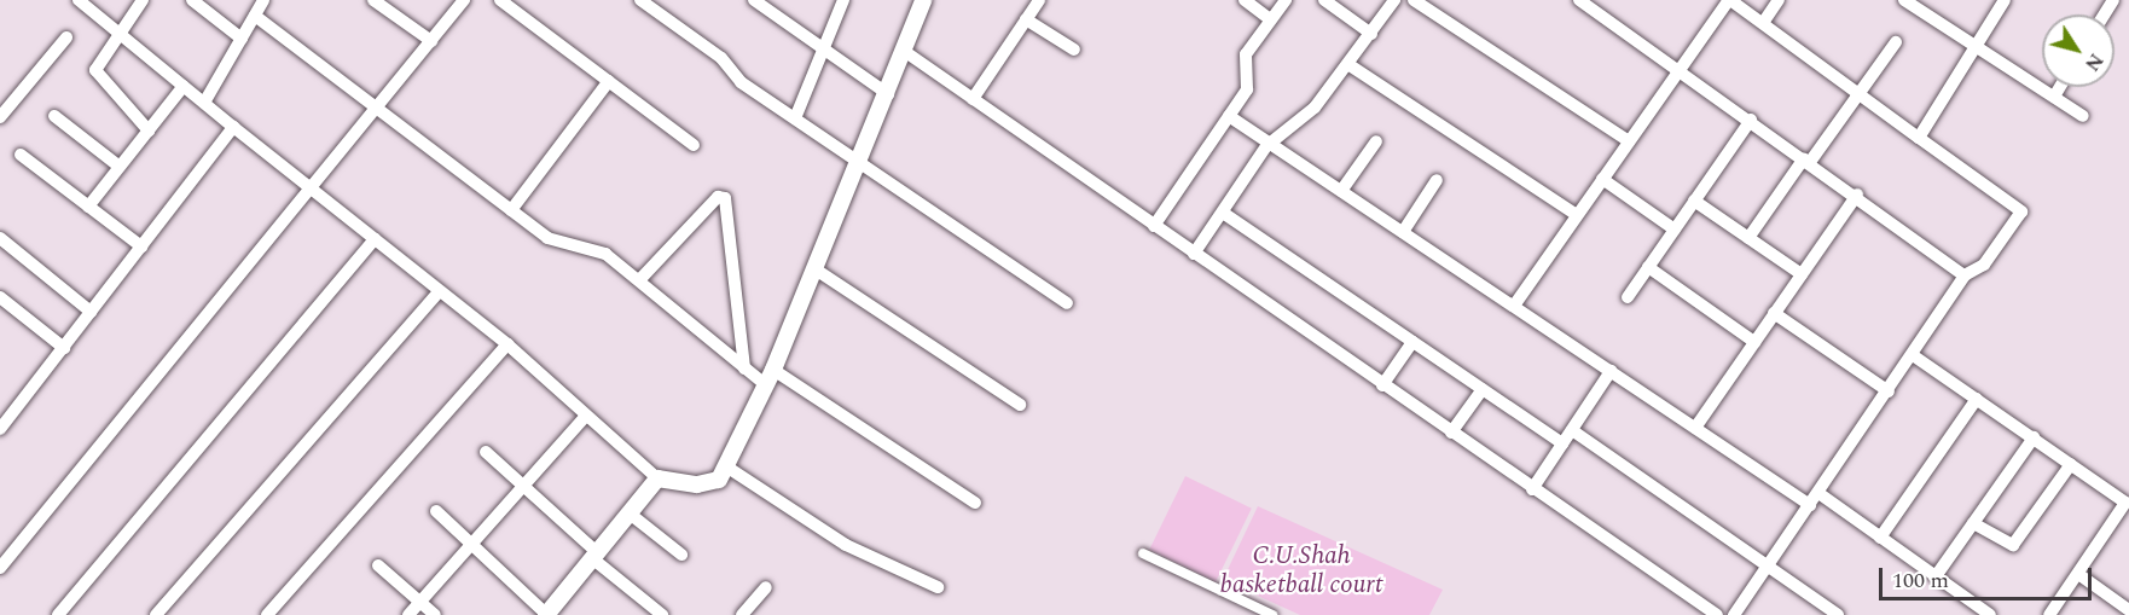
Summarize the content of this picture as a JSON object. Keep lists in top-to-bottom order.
{
  "parks": ["C.U.Shah basketball court"],
  "scale_bar": "100 m",
  "north": "bottom right"
}
